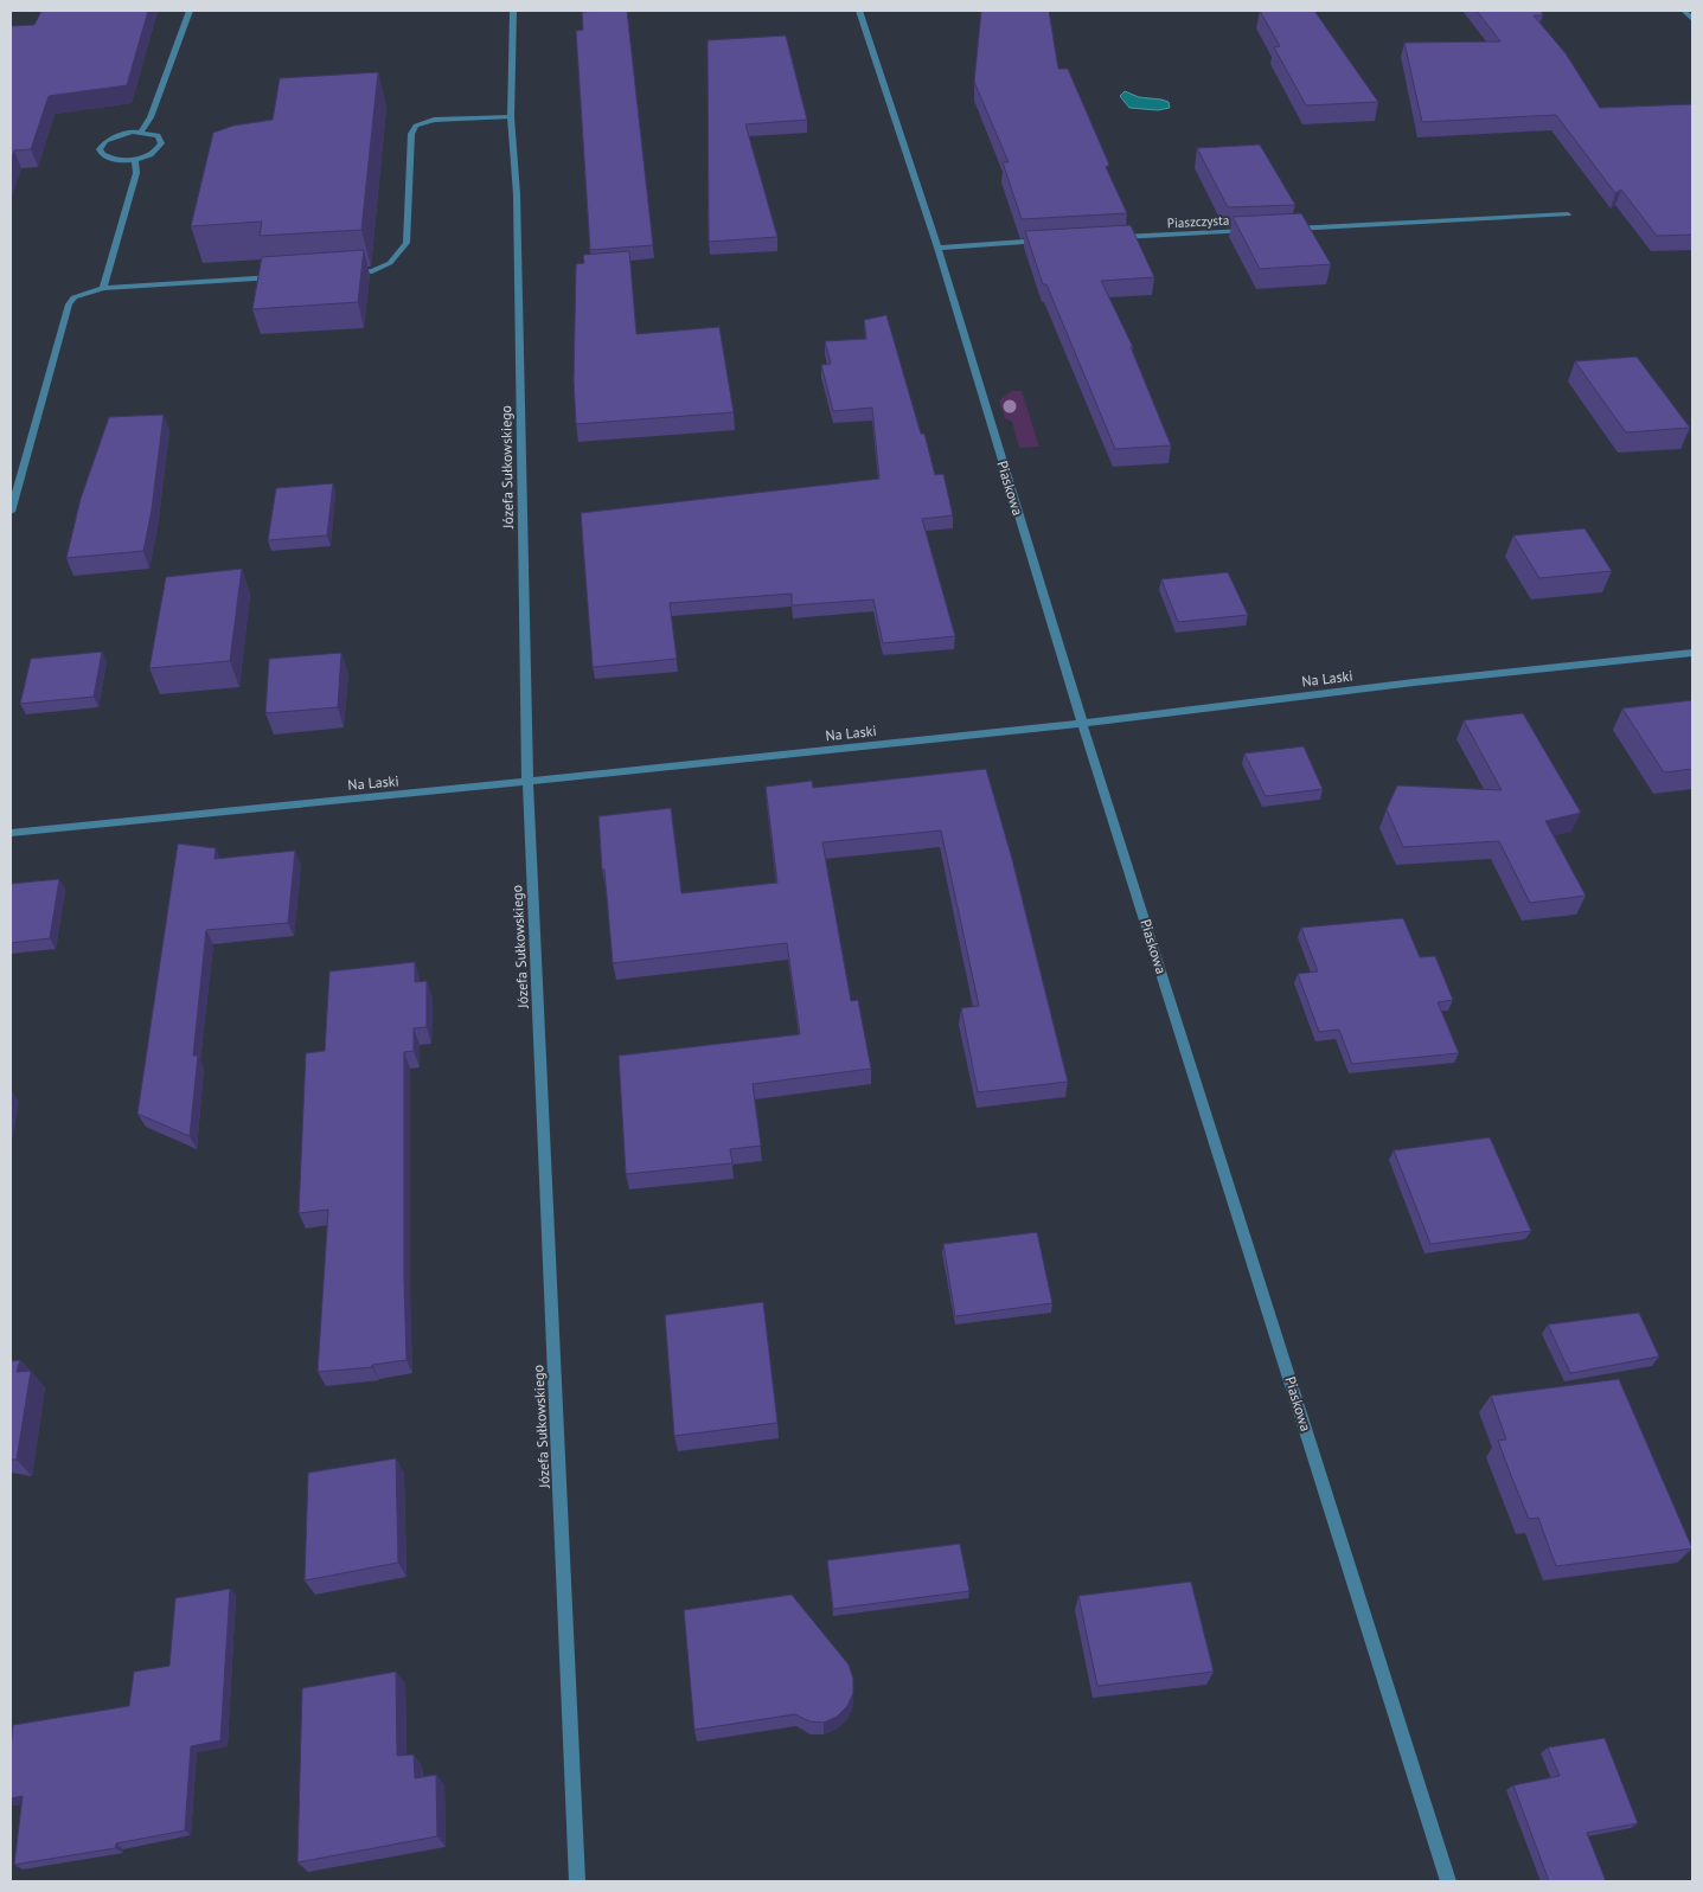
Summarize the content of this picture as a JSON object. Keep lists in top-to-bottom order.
{
  "streets": {
    "street": [
      "Piaszczysta",
      "Józefa Sułkowskiego",
      "Piaskowa",
      "Na Laski"
    ]
  },
  "crossings": [
    ["Józefa Sułkowskiego", "Na Laski"],
    ["Piaskowa", "Na Laski"]
  ]
}
